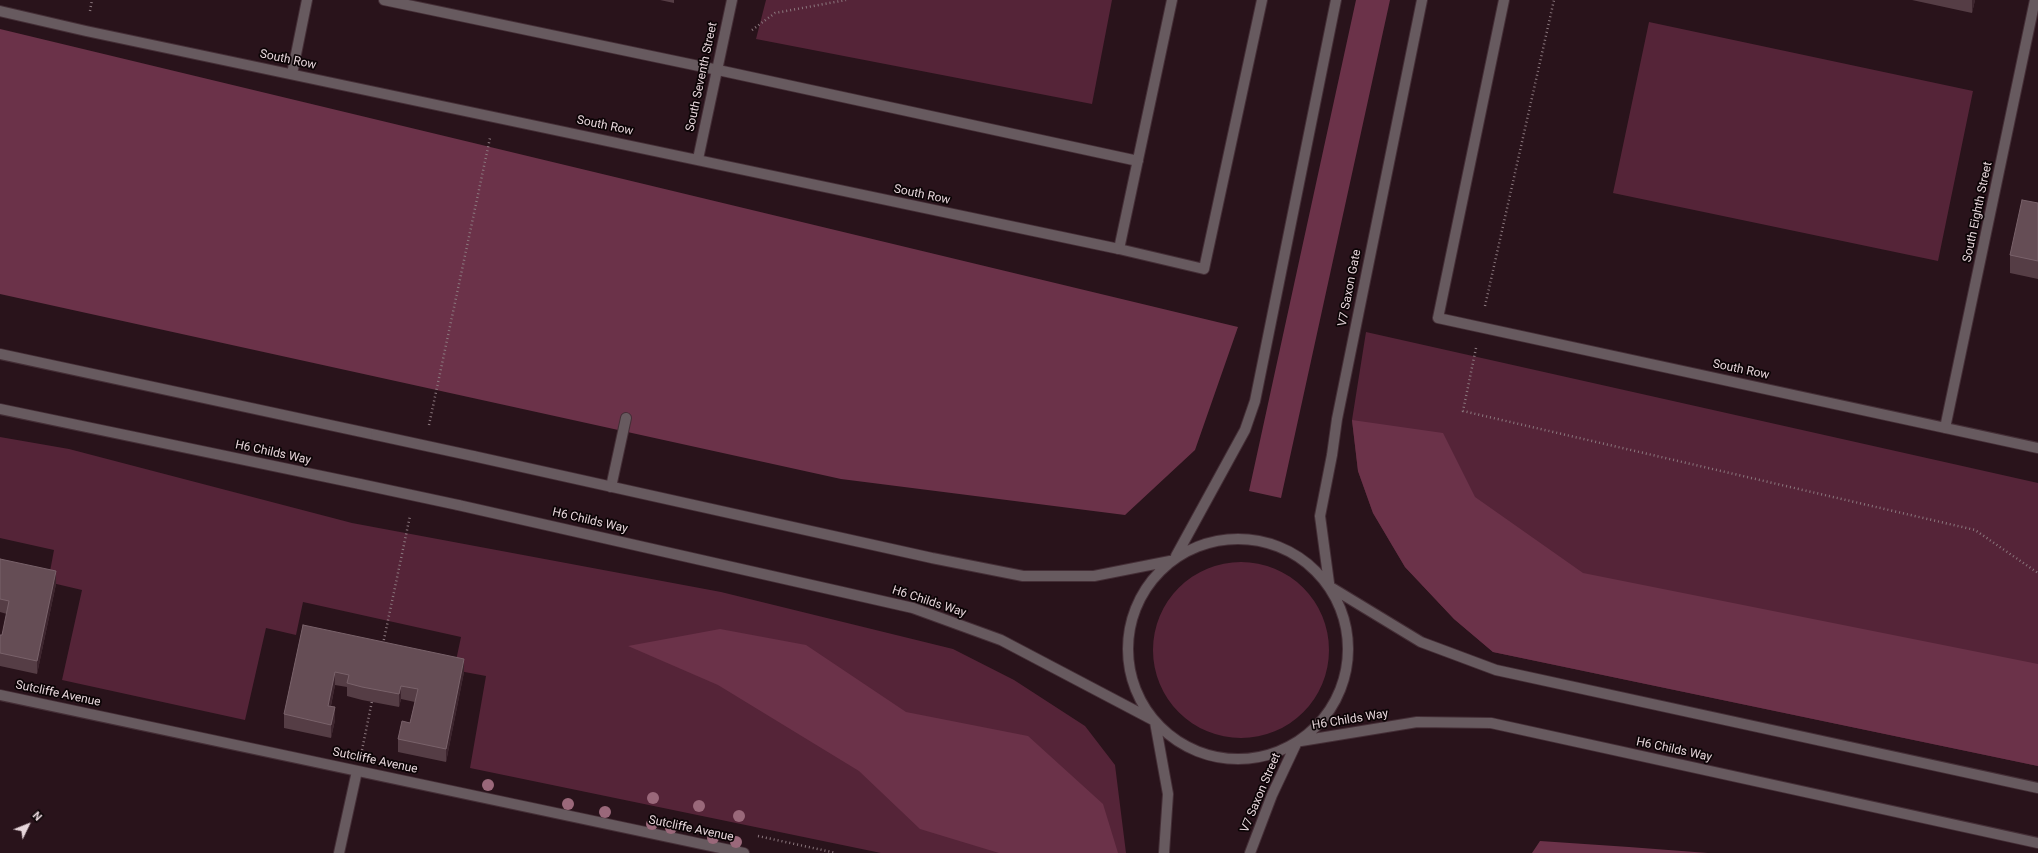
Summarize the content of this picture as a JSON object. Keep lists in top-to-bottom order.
{
  "streets": {
    "street": [
      "South Row",
      "South Seventh Street",
      "South Eighth Street",
      "V7 Saxon Gate",
      "H6 Childs Way",
      "Sutcliffe Avenue",
      "V7 Saxon Street"
    ]
  },
  "crossings": [
    ["South Row", "South Seventh Street"],
    ["South Row", "South Eighth Street"],
    ["H6 Childs Way", "V7 Saxon Street"]
  ],
  "north": "top right"
}
